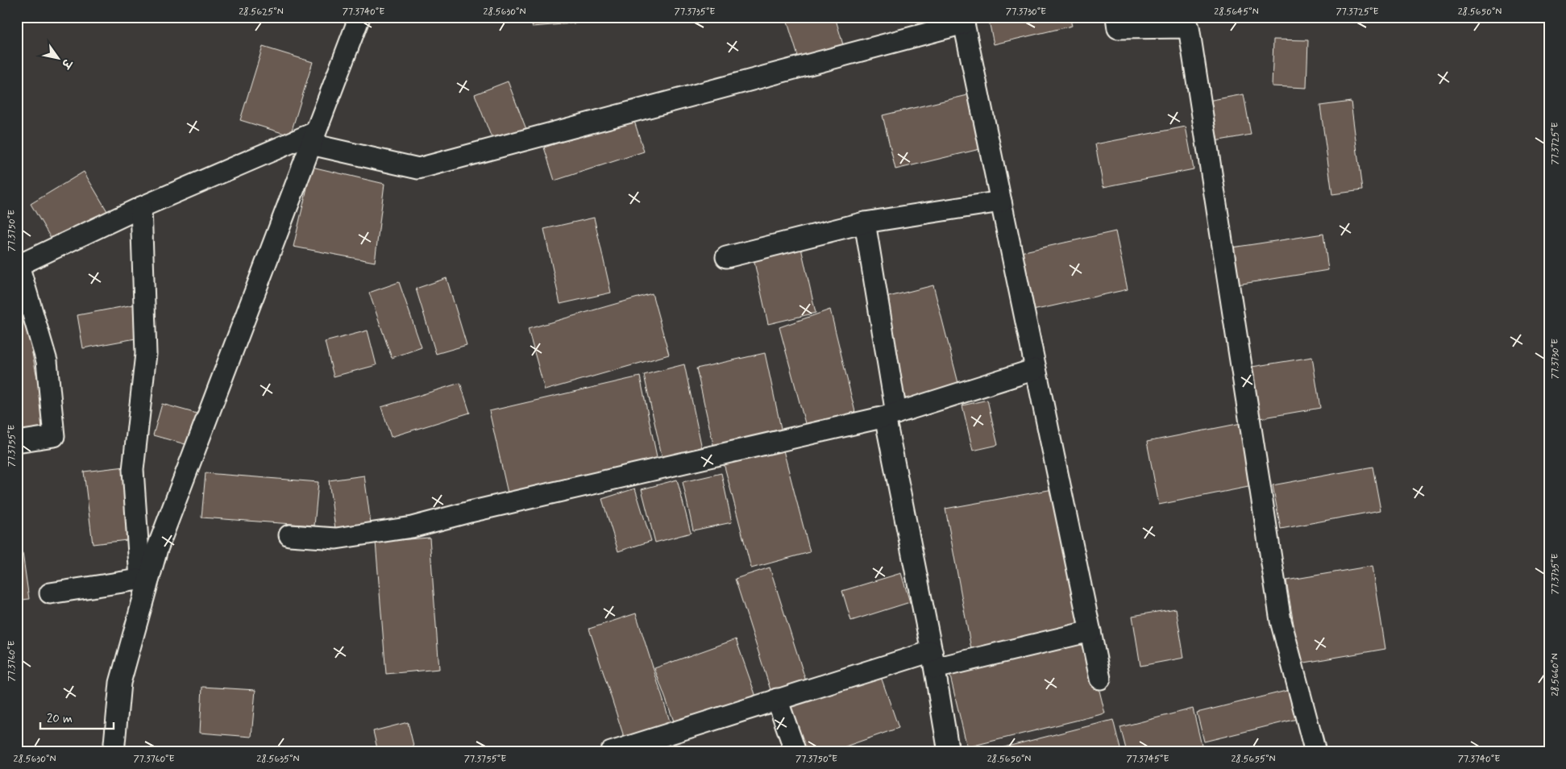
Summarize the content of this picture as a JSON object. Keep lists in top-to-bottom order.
{
  "scale_bar": "20 m",
  "north": "bottom right",
  "coordinates": [
    "28.5625°N",
    "77.3740°E",
    "28.5630°N",
    "77.3735°E",
    "77.3730°E",
    "28.5645°N",
    "77.3725°E",
    "28.5650°N",
    "77.3750°E",
    "77.3755°E",
    "77.3760°E",
    "28.5660°N",
    "28.5635°N",
    "77.3745°E",
    "28.5655°N"
  ]
}
